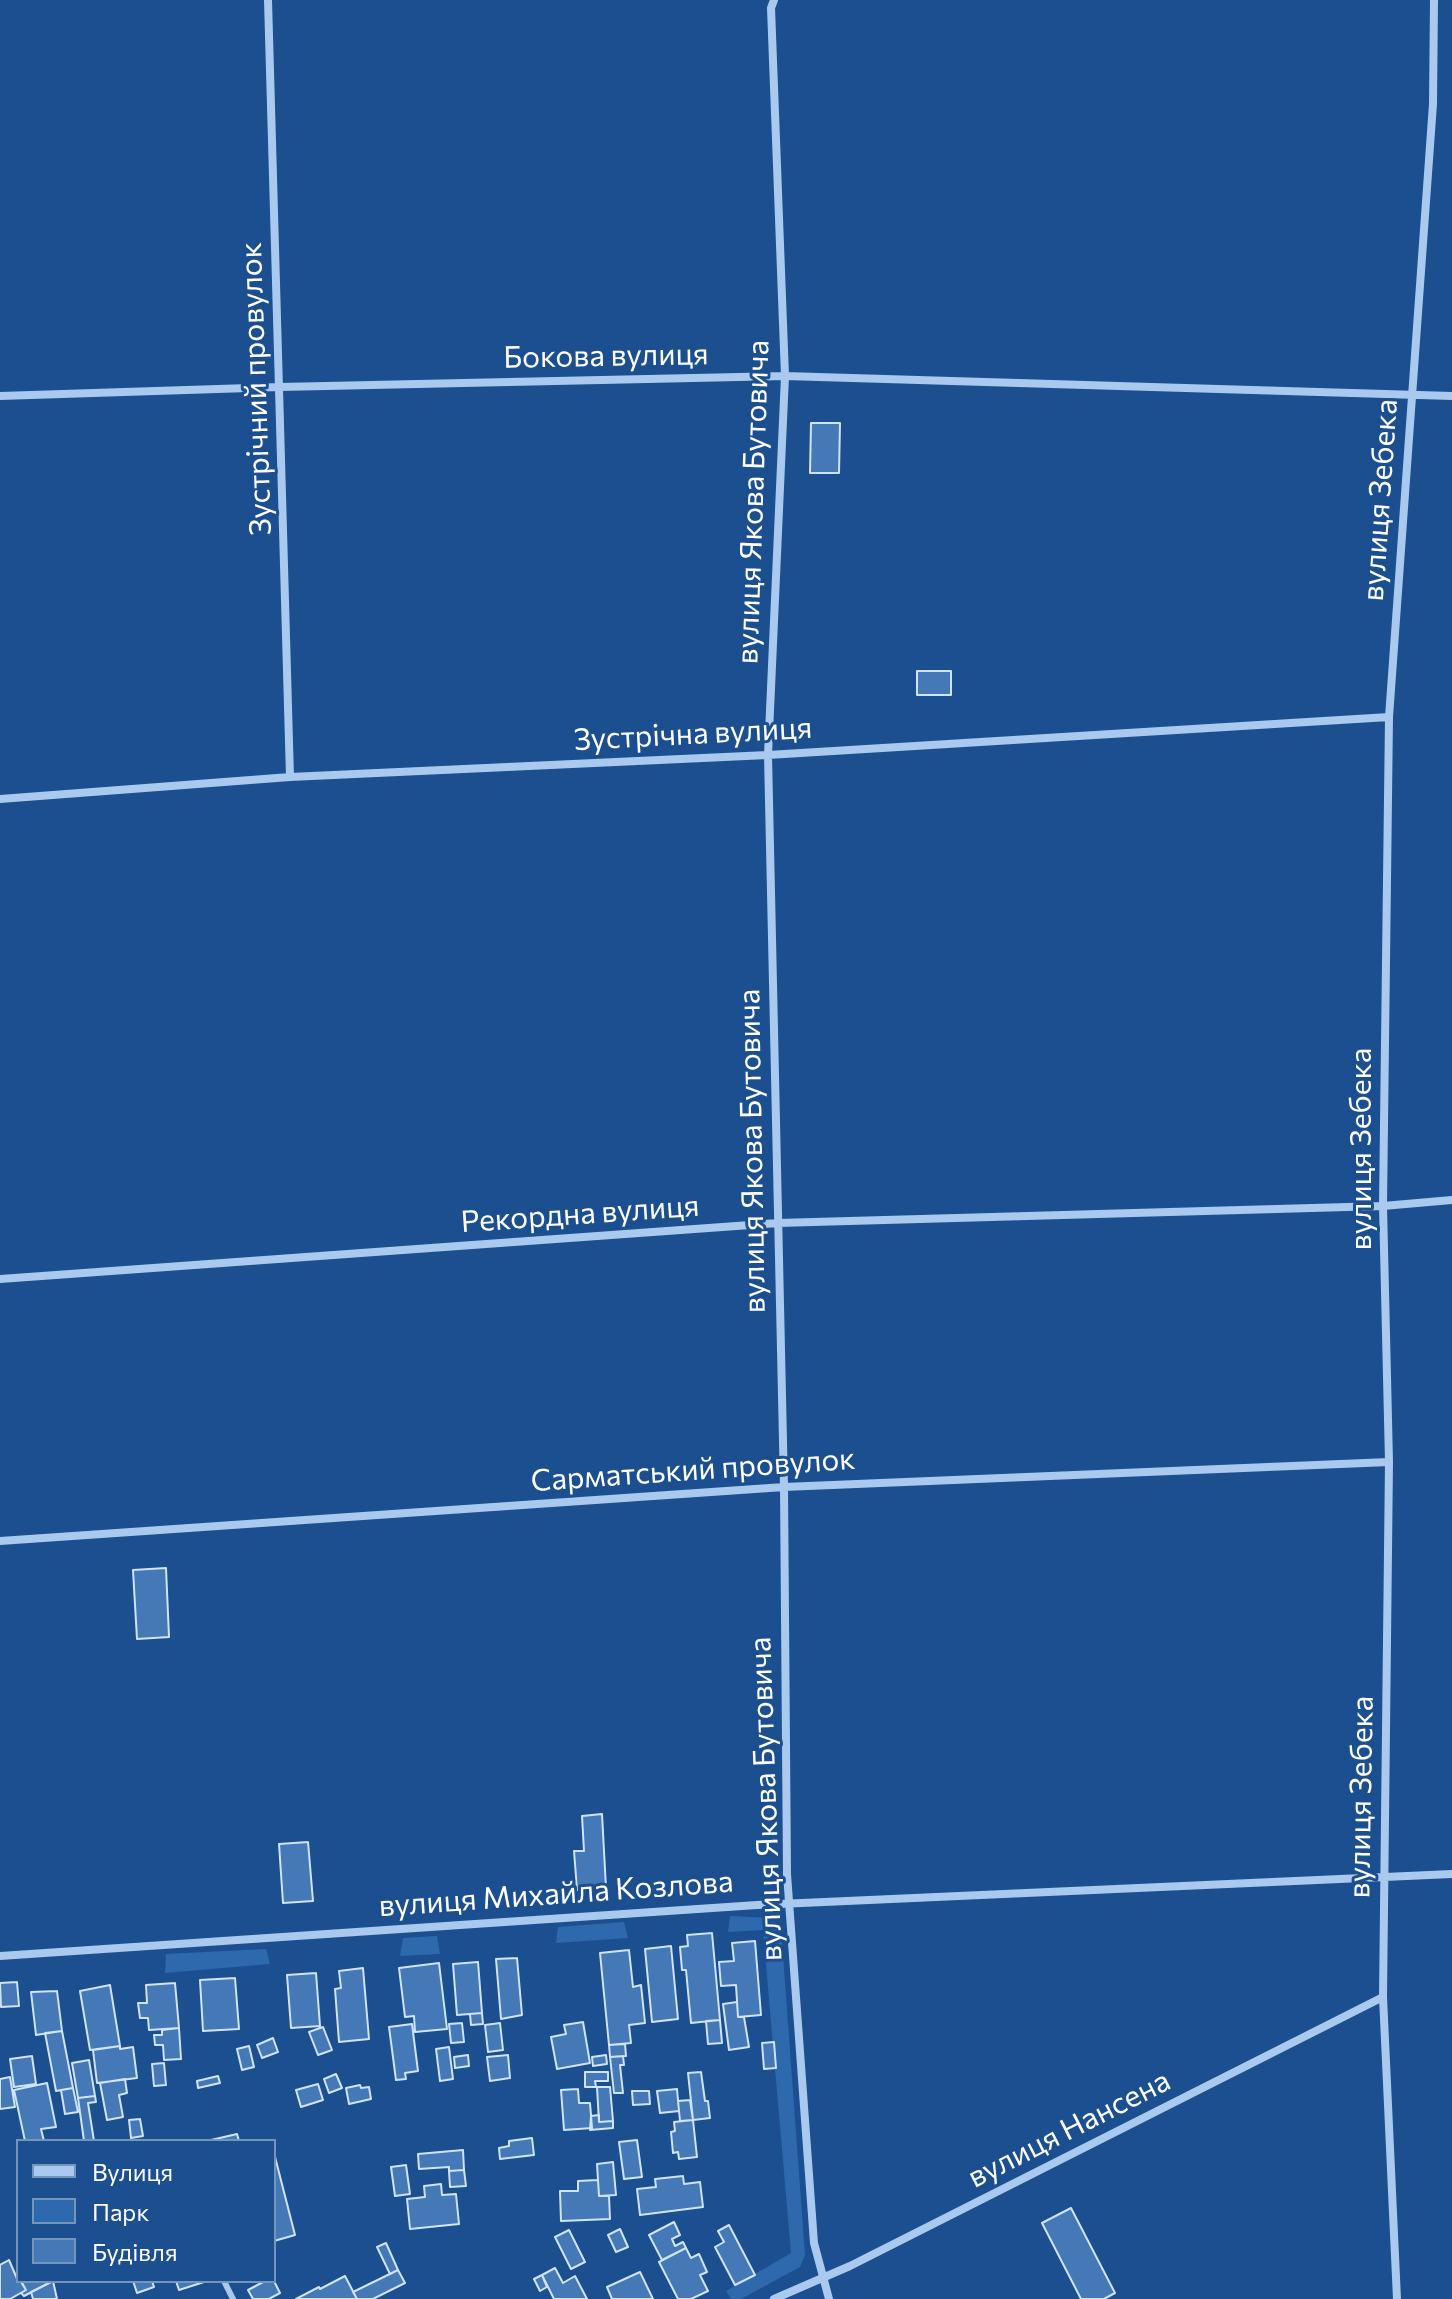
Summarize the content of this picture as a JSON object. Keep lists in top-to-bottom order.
{
  "streets": {
    "street": [
      "Бокова вулиця",
      "Зустрічний провулок",
      "вулиця Зебека",
      "вулиця Якова Бутовича",
      "Зустрічна вулиця",
      "Рекордна вулиця",
      "Сарматський провулок",
      "вулиця Михайла Козлова",
      "вулиця Нансена"
    ]
  },
  "crossings": [
    ["Бокова вулиця", "Зустрічний провулок"],
    ["Бокова вулиця", "вулиця Зебека"],
    ["Бокова вулиця", "вулиця Якова Бутовича"],
    ["Зустрічний провулок", "Зустрічна вулиця"],
    ["вулиця Зебека", "Зустрічна вулиця"],
    ["вулиця Зебека", "Рекордна вулиця"],
    ["вулиця Зебека", "Сарматський провулок"],
    ["вулиця Зебека", "вулиця Михайла Козлова"],
    ["вулиця Зебека", "вулиця Нансена"],
    ["вулиця Якова Бутовича", "Зустрічна вулиця"],
    ["вулиця Якова Бутовича", "Рекордна вулиця"],
    ["вулиця Якова Бутовича", "Сарматський провулок"],
    ["вулиця Якова Бутовича", "вулиця Михайла Козлова"],
    ["вулиця Якова Бутовича", "вулиця Нансена"]
  ],
  "legend": ["Вулиця", "Парк", "Будівля"]
}
